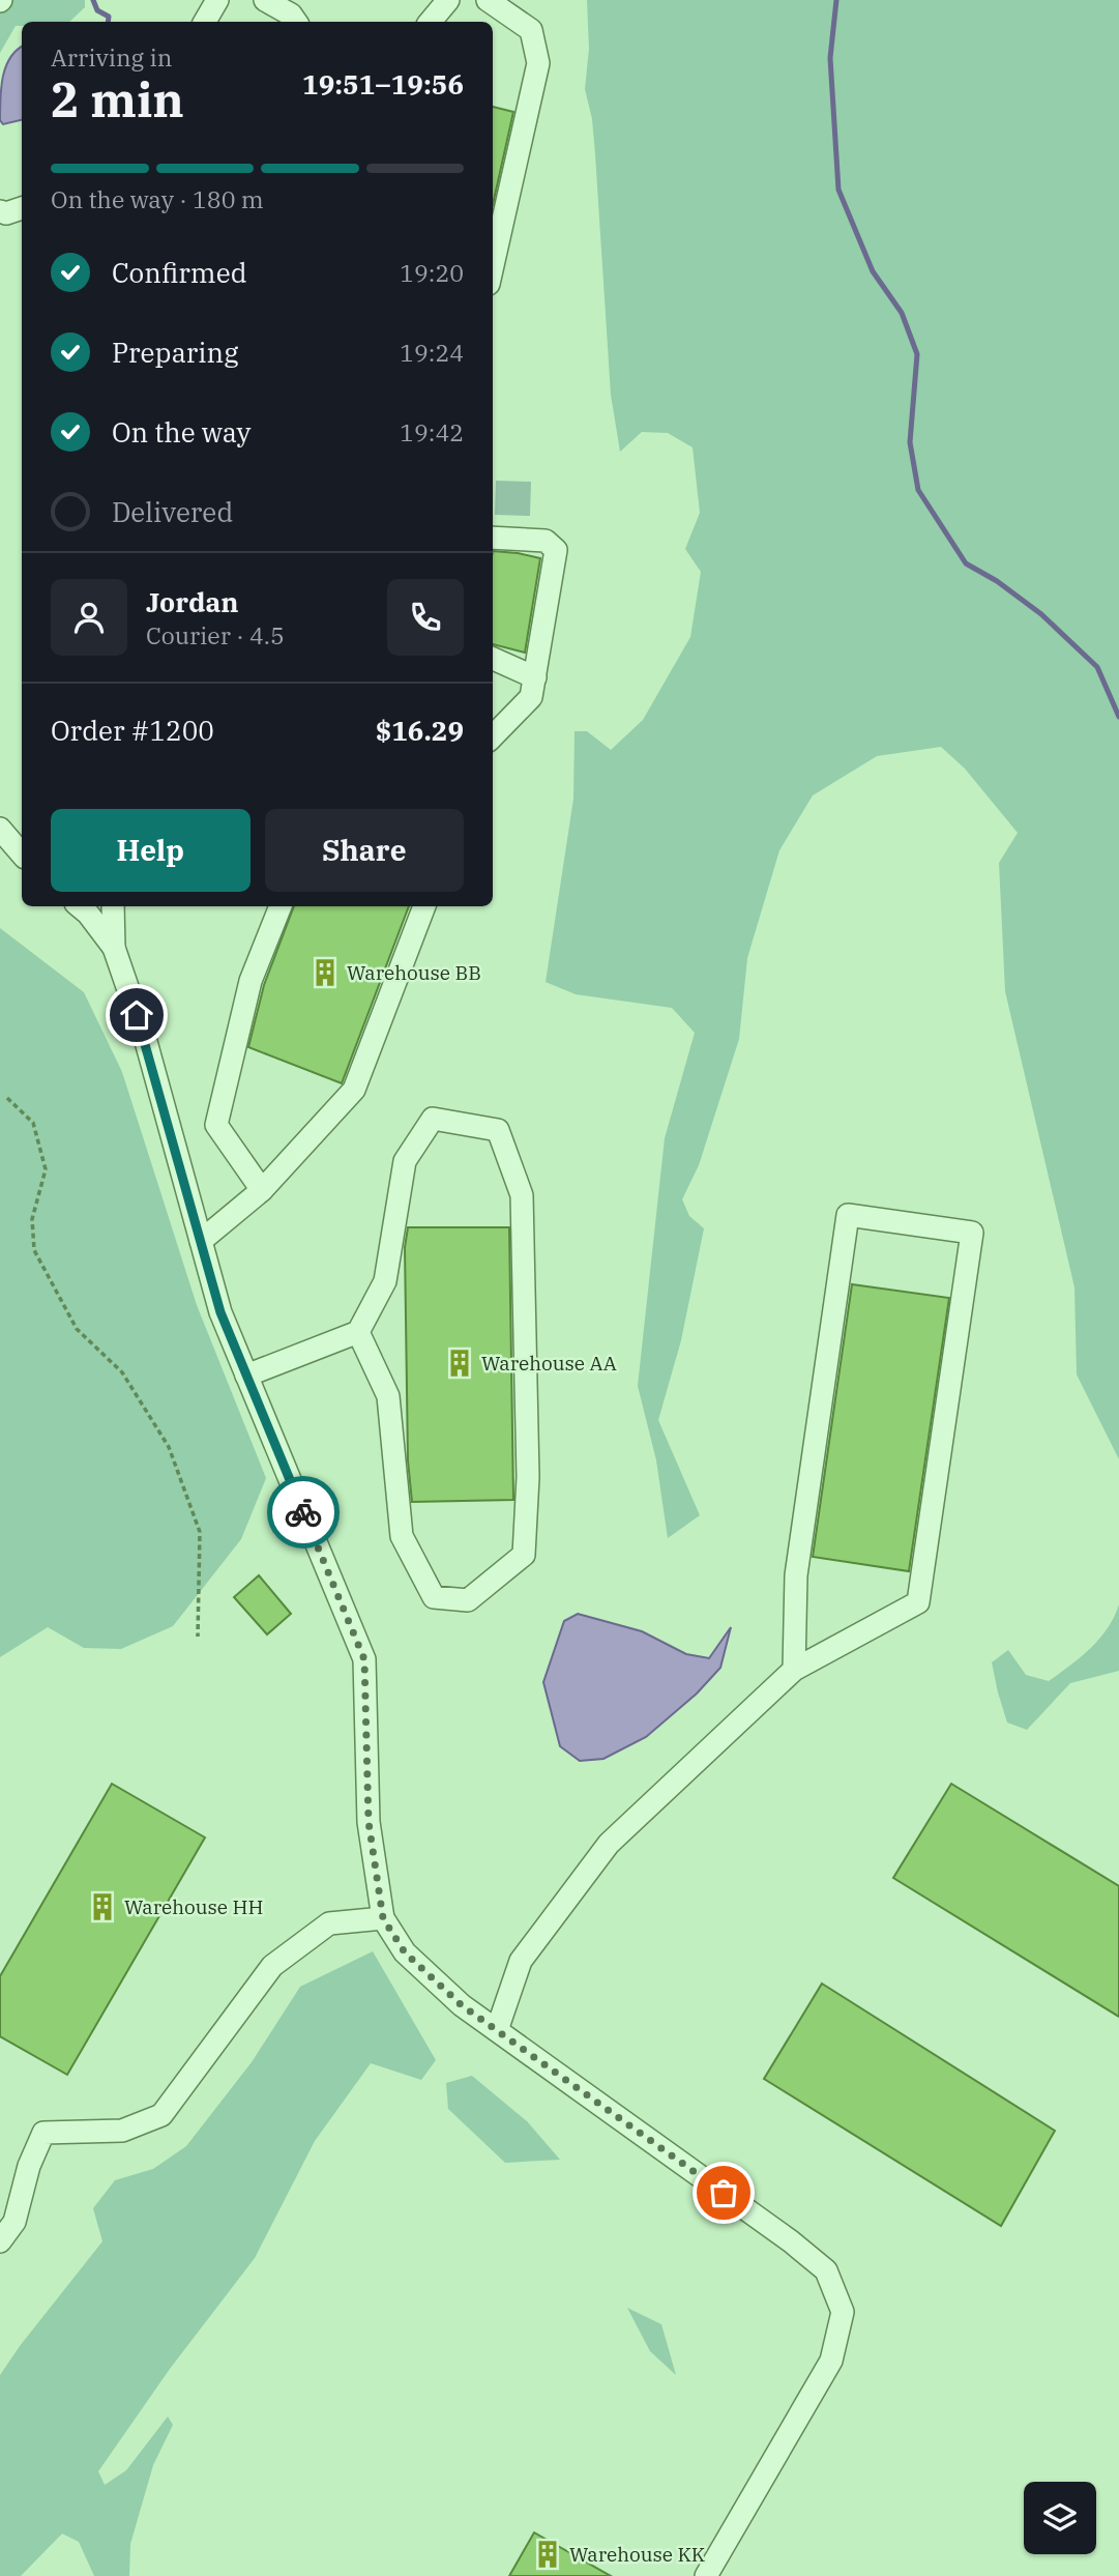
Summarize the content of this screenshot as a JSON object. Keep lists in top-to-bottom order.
{
  "places": {
    "building": [
      "Warehouse BB",
      "Warehouse AA",
      "Warehouse HH",
      "Warehouse KK"
    ]
  },
  "page": {
    "heading": ["2 min", "Arriving in", "19:51–19:56"],
    "panel": [
      "Jordan",
      "Courier · 4.5",
      "Order #1200",
      "$16.29"
    ],
    "bar": "On the way · 180 m",
    "list": [
      ["Confirmed", "19:20"],
      ["Preparing", "19:24"],
      ["On the way", "19:42"],
      "Delivered"
    ],
    "buttons": ["Help", "Share"]
  }
}
